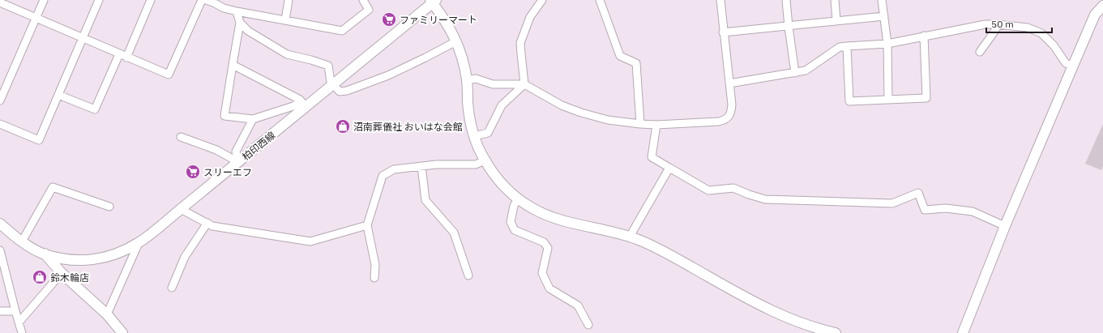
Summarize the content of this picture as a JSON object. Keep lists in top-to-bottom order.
{
  "streets": {
    "street": ["柏印西線"]
  },
  "places": {
    "supermarket": ["ファミリーマート", "スリーエフ"],
    "shop": ["沼南葬儀社 おいはな会館", "鈴木輪店"]
  },
  "scale_bar": "50 m"
}
